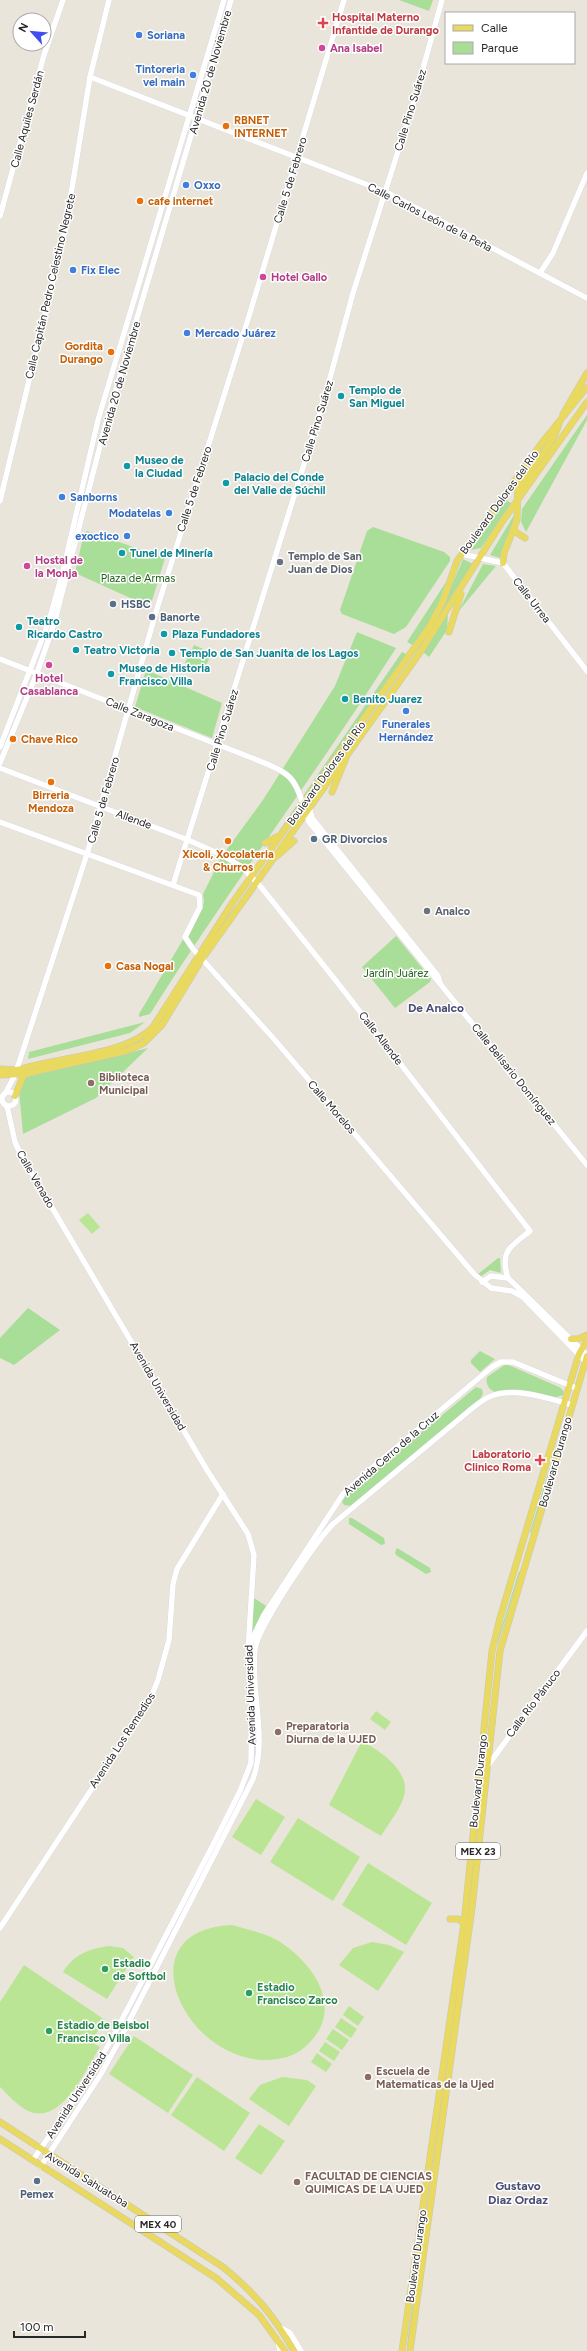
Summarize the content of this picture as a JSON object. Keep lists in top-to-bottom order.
{
  "streets": {
    "main road": [
      "Boulevard Dolores del Río",
      "Boulevard Durango",
      "MEX 23",
      "Avenida Sahuatoba",
      "MEX 40"
    ],
    "street": [
      "Avenida 20 de Noviembre",
      "Calle Pino Suárez",
      "Calle Aquiles Serdán",
      "Calle 5 de Febrero",
      "Calle Carlos León de la Peña",
      "Calle Capitán Pedro Celestino Negrete",
      "Calle Urrea",
      "Calle Zaragoza",
      "Allende",
      "Calle Allende",
      "Calle Belisario Domínguez",
      "Calle Morelos",
      "Calle Venado",
      "Avenida Universidad",
      "Avenida Cerro de la Cruz",
      "Calle Río Pánuco",
      "Avenida Los Remedios"
    ]
  },
  "crossings": [
    ["Avenida 20 de Noviembre", "Calle Carlos León de la Peña"],
    ["Avenida 20 de Noviembre", "Calle Zaragoza"],
    ["Calle Pino Suárez", "Calle Carlos León de la Peña"],
    ["Calle Pino Suárez", "Calle Zaragoza"],
    ["Calle Pino Suárez", "Allende"],
    ["Calle Pino Suárez", "Calle Morelos"],
    ["Calle 5 de Febrero", "Calle Carlos León de la Peña"],
    ["Calle 5 de Febrero", "Boulevard Dolores del Río"],
    ["Calle 5 de Febrero", "Calle Zaragoza"],
    ["Calle 5 de Febrero", "Allende"],
    ["Calle 5 de Febrero", "Calle Venado"],
    ["Calle Carlos León de la Peña", "Calle Capitán Pedro Celestino Negrete"],
    ["Boulevard Dolores del Río", "Calle Zaragoza"],
    ["Boulevard Dolores del Río", "Calle Allende"],
    ["Boulevard Dolores del Río", "Calle Belisario Domínguez"],
    ["Boulevard Dolores del Río", "Calle Morelos"],
    ["Calle Zaragoza", "Calle Belisario Domínguez"],
    ["Allende", "Calle Allende"],
    ["Calle Morelos", "Boulevard Durango"],
    ["Calle Venado", "Avenida Universidad"],
    ["Avenida Universidad", "Avenida Cerro de la Cruz"],
    ["Avenida Universidad", "Avenida Los Remedios"],
    ["Avenida Universidad", "Avenida Sahuatoba"],
    ["Avenida Cerro de la Cruz", "Boulevard Durango"],
    ["Boulevard Durango", "Calle Río Pánuco"]
  ],
  "districts": ["De Analco", "Gustavo Diaz Ordaz"],
  "parks": ["Plaza de Armas", "Jardín Juárez"],
  "places": {
    "health": ["Hospital Materno Infantide de Durango", "Laboratorio Clinico Roma"],
    "other": [
      "Soriana",
      "Ana Isabel",
      "Tintoreria vel main",
      "RBNET INTERNET",
      "Oxxo",
      "cafe internet",
      "Fix Elec",
      "Hotel Gallo",
      "Mercado Juárez",
      "Gordita Durango",
      "Templo de San Miguel",
      "Museo de la Ciudad",
      "Palacio del Conde del Valle de Súchil",
      "Sanborns",
      "Modatelas",
      "exoctico",
      "Tunel de Minería",
      "Templo de San Juan de Dios",
      "Hostal de la Monja",
      "HSBC",
      "Banorte",
      "Teatro Ricardo Castro",
      "Plaza Fundadores",
      "Teatro Victoria",
      "Templo de San Juanita de los Lagos",
      "Hotel Casablanca",
      "Museo de Historia Francisco Villa",
      "Benito Juarez",
      "Funerales Hernández",
      "Chave Rico",
      "Birreria Mendoza",
      "GR Divorcios",
      "Xicoli, Xocolateria & Churros",
      "Analco",
      "Casa Nogal",
      "Biblioteca Municipal",
      "Preparatoria Diurna de la UJED",
      "Estadio de Softbol",
      "Estadio Francisco Zarco",
      "Estadio de Beisbol Francisco Villa",
      "Escuela de Matematicas de la Ujed",
      "Pemex",
      "FACULTAD DE CIENCIAS QUIMICAS DE LA UJED"
    ]
  },
  "legend": ["Calle", "Parque"],
  "scale_bar": "100 m",
  "north": "top left"
}
